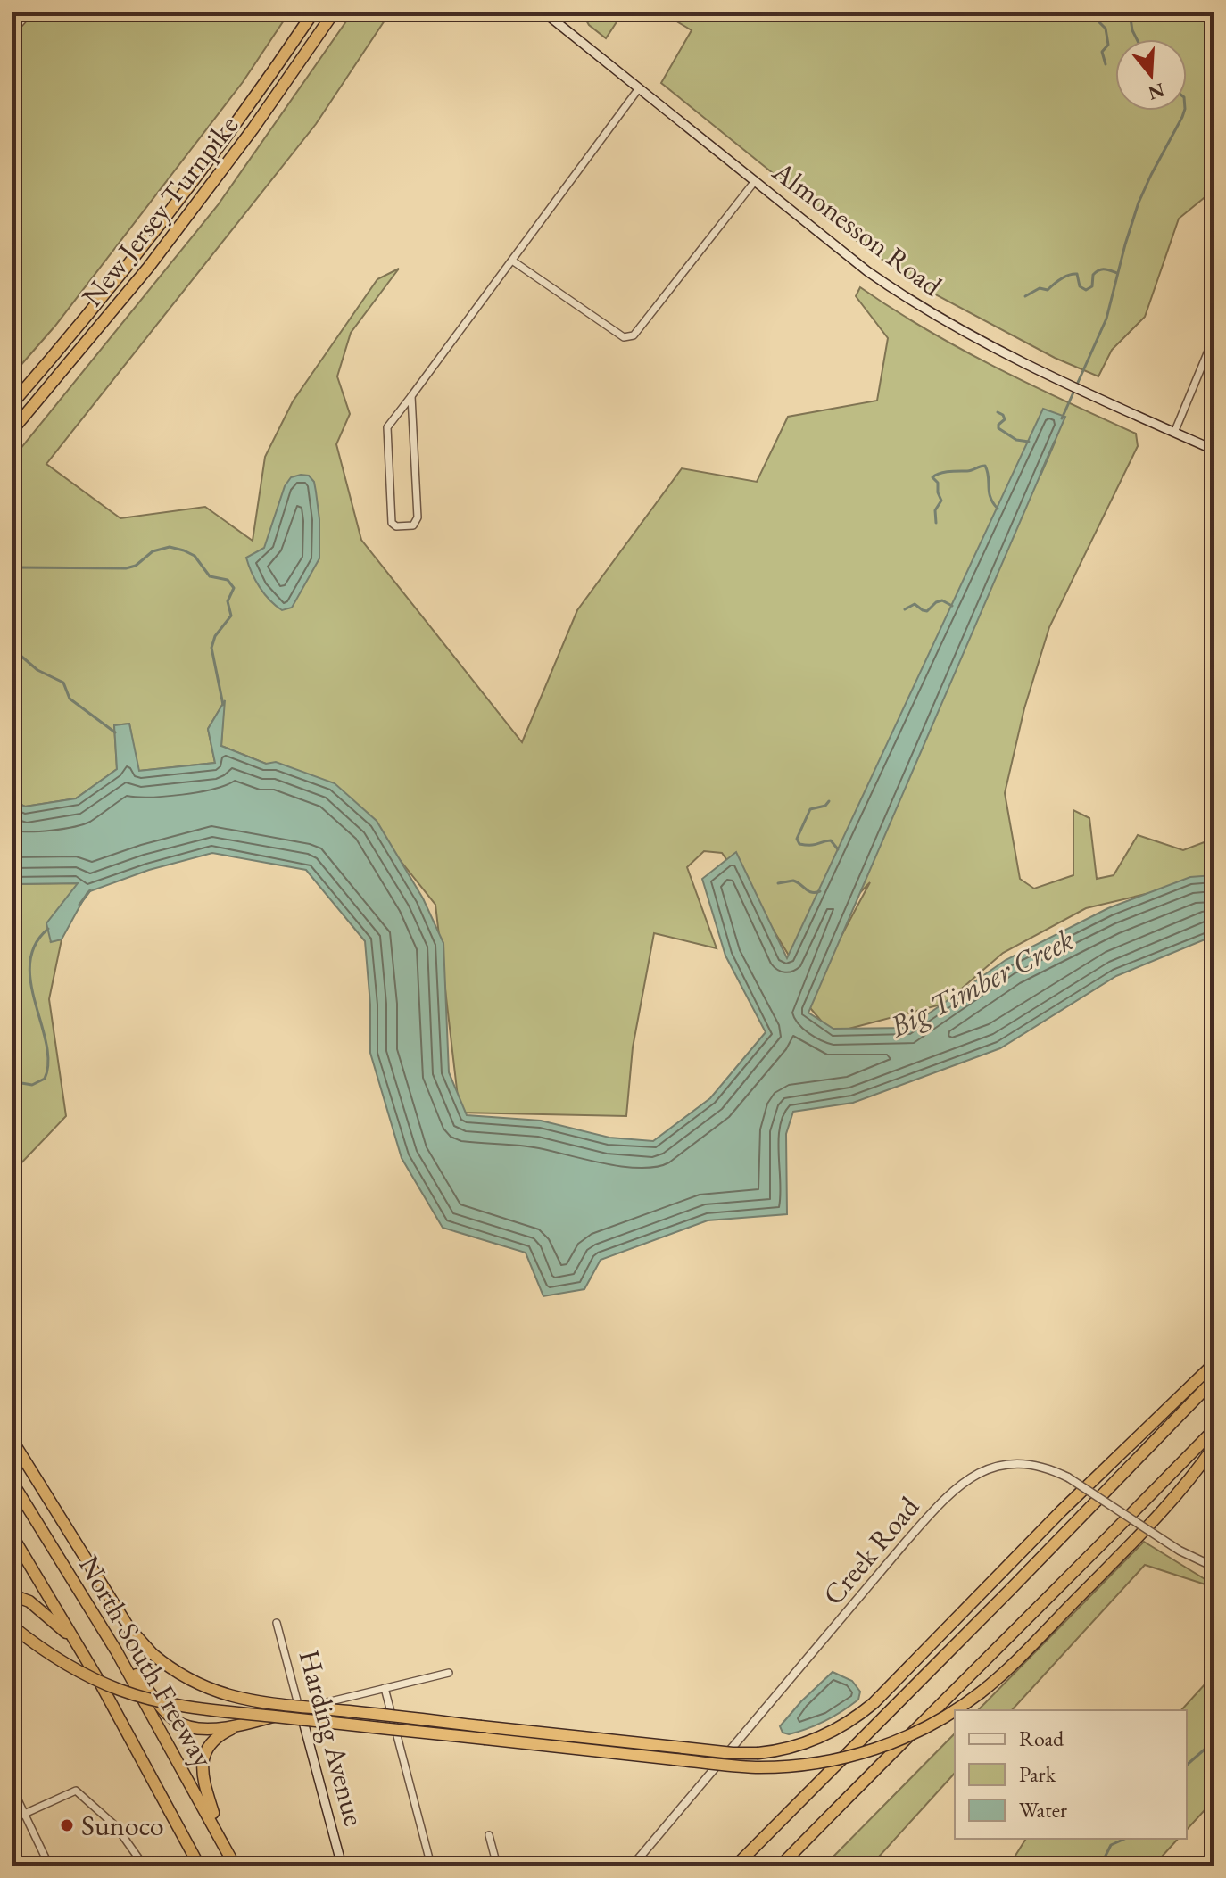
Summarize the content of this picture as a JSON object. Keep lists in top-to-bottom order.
{
  "streets": {
    "highway": ["New Jersey Turnpike", "North-South Freeway"],
    "main road": ["Almonesson Road", "Harding Avenue"],
    "street": ["Creek Road"]
  },
  "water": ["Big Timber Creek"],
  "places": ["Sunoco"],
  "legend": ["Road", "Park", "Water"],
  "north": "bottom"
}
